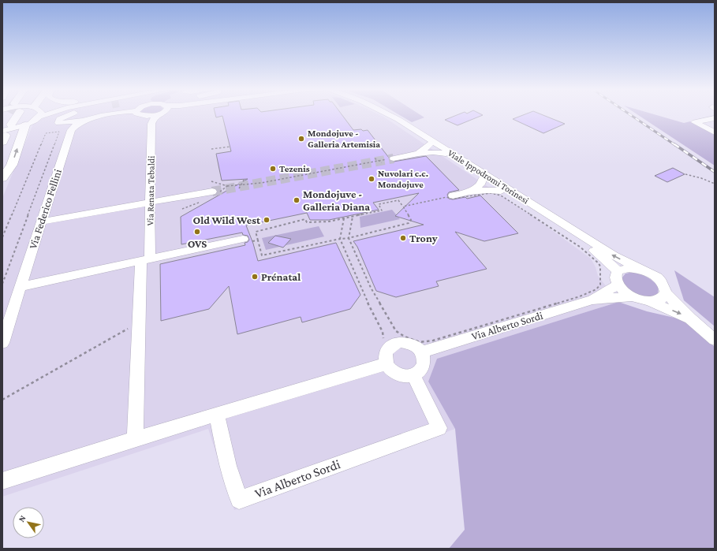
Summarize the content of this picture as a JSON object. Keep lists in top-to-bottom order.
{
  "streets": {
    "street": [
      "Viale Ippodromi Torinesi",
      "Via Renata Tebaldi",
      "Via Federico Fellini",
      "Via Alberto Sordi"
    ]
  },
  "places": [
    "Mondojuve - Galleria Artemisia",
    "Tezenis",
    "Nuvolari c.c. Mondojuve",
    "Mondojuve - Galleria Diana",
    "Old Wild West",
    "OVS",
    "Trony",
    "Prénatal"
  ],
  "north": "top left"
}
